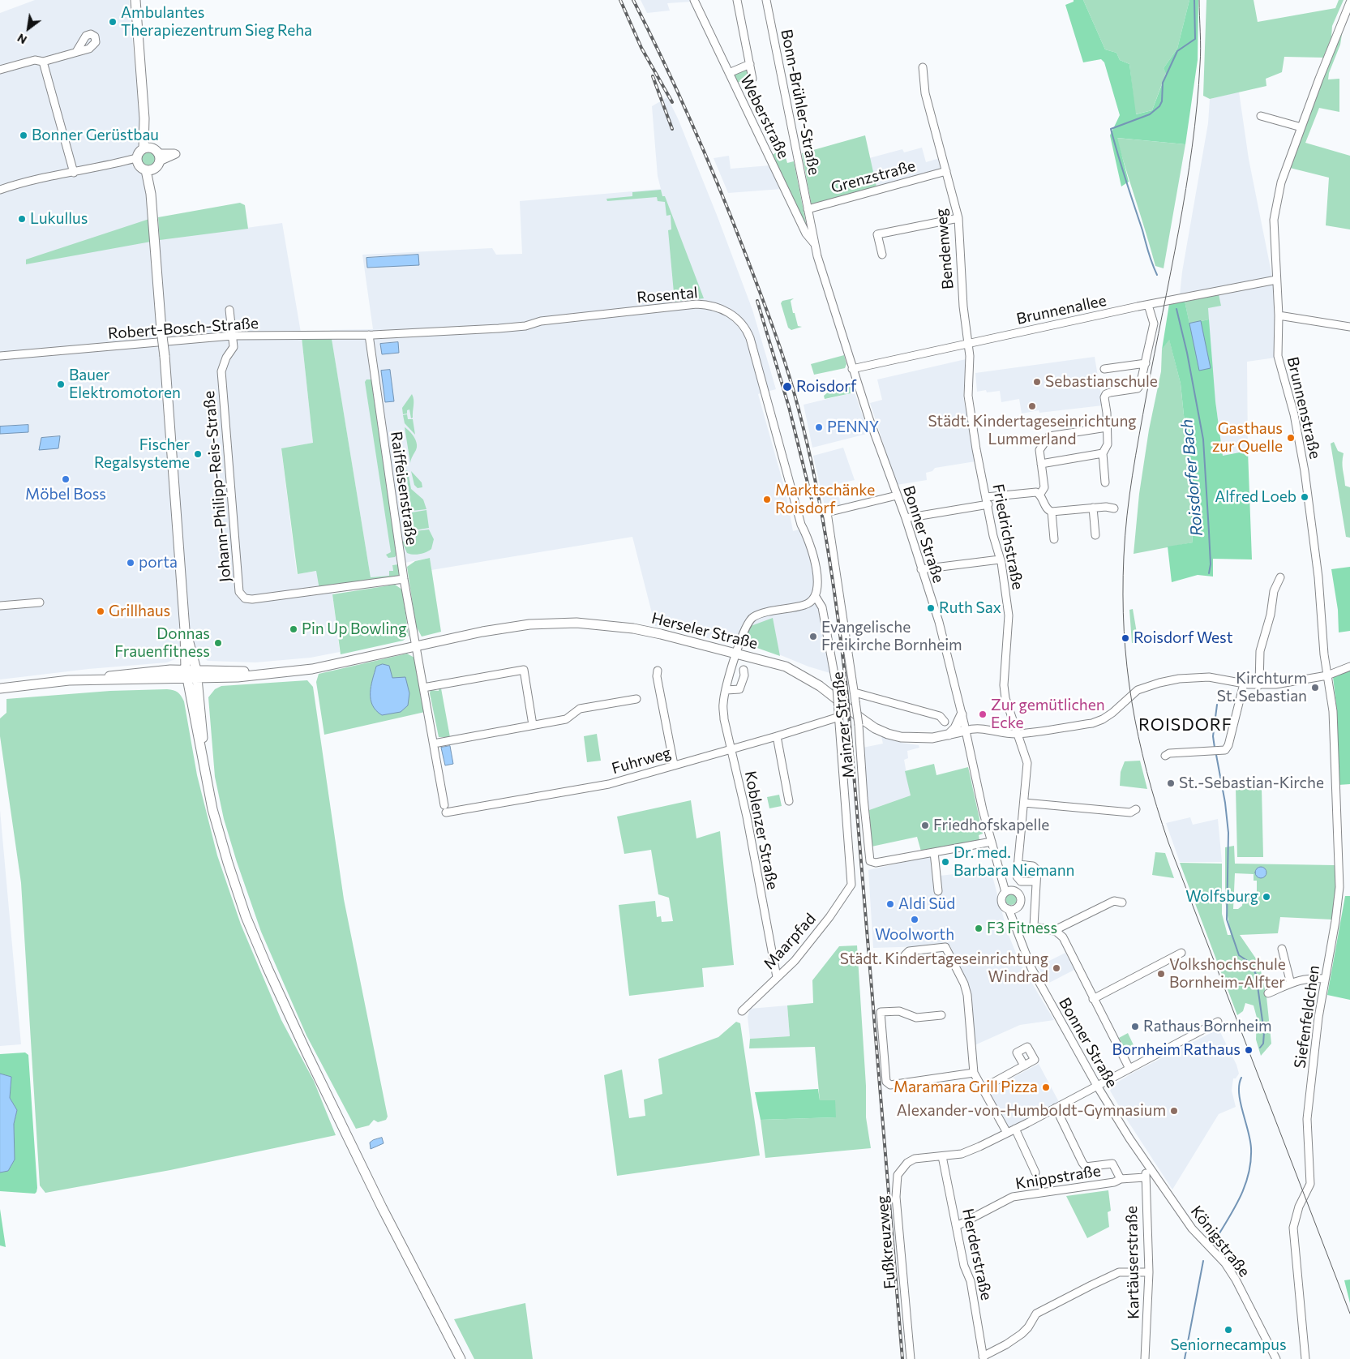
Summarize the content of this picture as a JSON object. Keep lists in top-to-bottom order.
{
  "streets": {
    "main road": ["Herseler Straße"],
    "street": [
      "Bonn-Brühler-Straße",
      "Weberstraße",
      "Grenzstraße",
      "Bendenweg",
      "Rosental",
      "Brunnenallee",
      "Robert-Bosch-Straße",
      "Brunnenstraße",
      "Johann-Philipp-Reis-Straße",
      "Raiffeisenstraße",
      "Bonner Straße",
      "Friedrichstraße",
      "Mainzer Straße",
      "Fuhrweg",
      "Koblenzer Straße",
      "Maarpfad",
      "Siefenfeldchen",
      "Knippstraße",
      "Königstraße",
      "Fußkreuzweg",
      "Herderstraße",
      "Kartäuserstraße"
    ]
  },
  "crossings": [
    ["Bonn-Brühler-Straße", "Grenzstraße"],
    ["Bonn-Brühler-Straße", "Bonner Straße"],
    ["Weberstraße", "Bonner Straße"],
    ["Grenzstraße", "Bendenweg"],
    ["Grenzstraße", "Bonner Straße"],
    ["Bendenweg", "Brunnenallee"],
    ["Bendenweg", "Friedrichstraße"],
    ["Rosental", "Robert-Bosch-Straße"],
    ["Rosental", "Raiffeisenstraße"],
    ["Brunnenallee", "Brunnenstraße"],
    ["Brunnenallee", "Bonner Straße"],
    ["Brunnenallee", "Friedrichstraße"],
    ["Robert-Bosch-Straße", "Johann-Philipp-Reis-Straße"],
    ["Robert-Bosch-Straße", "Raiffeisenstraße"],
    ["Brunnenstraße", "Siefenfeldchen"],
    ["Johann-Philipp-Reis-Straße", "Raiffeisenstraße"],
    ["Raiffeisenstraße", "Herseler Straße"],
    ["Raiffeisenstraße", "Fuhrweg"],
    ["Bonner Straße", "Herseler Straße"],
    ["Bonner Straße", "Mainzer Straße"],
    ["Bonner Straße", "Königstraße"],
    ["Bonner Straße", "Kartäuserstraße"],
    ["Herseler Straße", "Koblenzer Straße"],
    ["Fuhrweg", "Koblenzer Straße"],
    ["Fuhrweg", "Maarpfad"],
    ["Koblenzer Straße", "Maarpfad"],
    ["Knippstraße", "Herderstraße"],
    ["Knippstraße", "Kartäuserstraße"],
    ["Königstraße", "Kartäuserstraße"],
    ["Fußkreuzweg", "Herderstraße"]
  ],
  "districts": ["ROISDORF"],
  "water": ["Roisdorfer Bach"],
  "places": [
    "Ambulantes Therapiezentrum Sieg Reha",
    "Bonner Gerüstbau",
    "Lukullus",
    "Sebastianschule",
    "Bauer Elektromotoren",
    "Roisdorf",
    "Städt. Kindertageseinrichtung Lummerland",
    "PENNY",
    "Gasthaus zur Quelle",
    "Fischer Regalsysteme",
    "Möbel Boss",
    "Alfred Loeb",
    "Marktschänke Roisdorf",
    "porta",
    "Ruth Sax",
    "Grillhaus",
    "Pin Up Bowling",
    "Evangelische Freikirche Bornheim",
    "Roisdorf West",
    "Donnas Frauenfitness",
    "Kirchturm St. Sebastian",
    "Zur gemütlichen Ecke",
    "St.-Sebastian-Kirche",
    "Friedhofskapelle",
    "Dr. med. Barbara Niemann",
    "Wolfsburg",
    "Aldi Süd",
    "Woolworth",
    "F3 Fitness",
    "Städt. Kindertageseinrichtung Windrad",
    "Volkshochschule Bornheim-Alfter",
    "Rathaus Bornheim",
    "Bornheim Rathaus",
    "Maramara Grill Pizza",
    "Alexander-von-Humboldt-Gymnasium",
    "Seniornecampus"
  ],
  "north": "bottom left"
}
